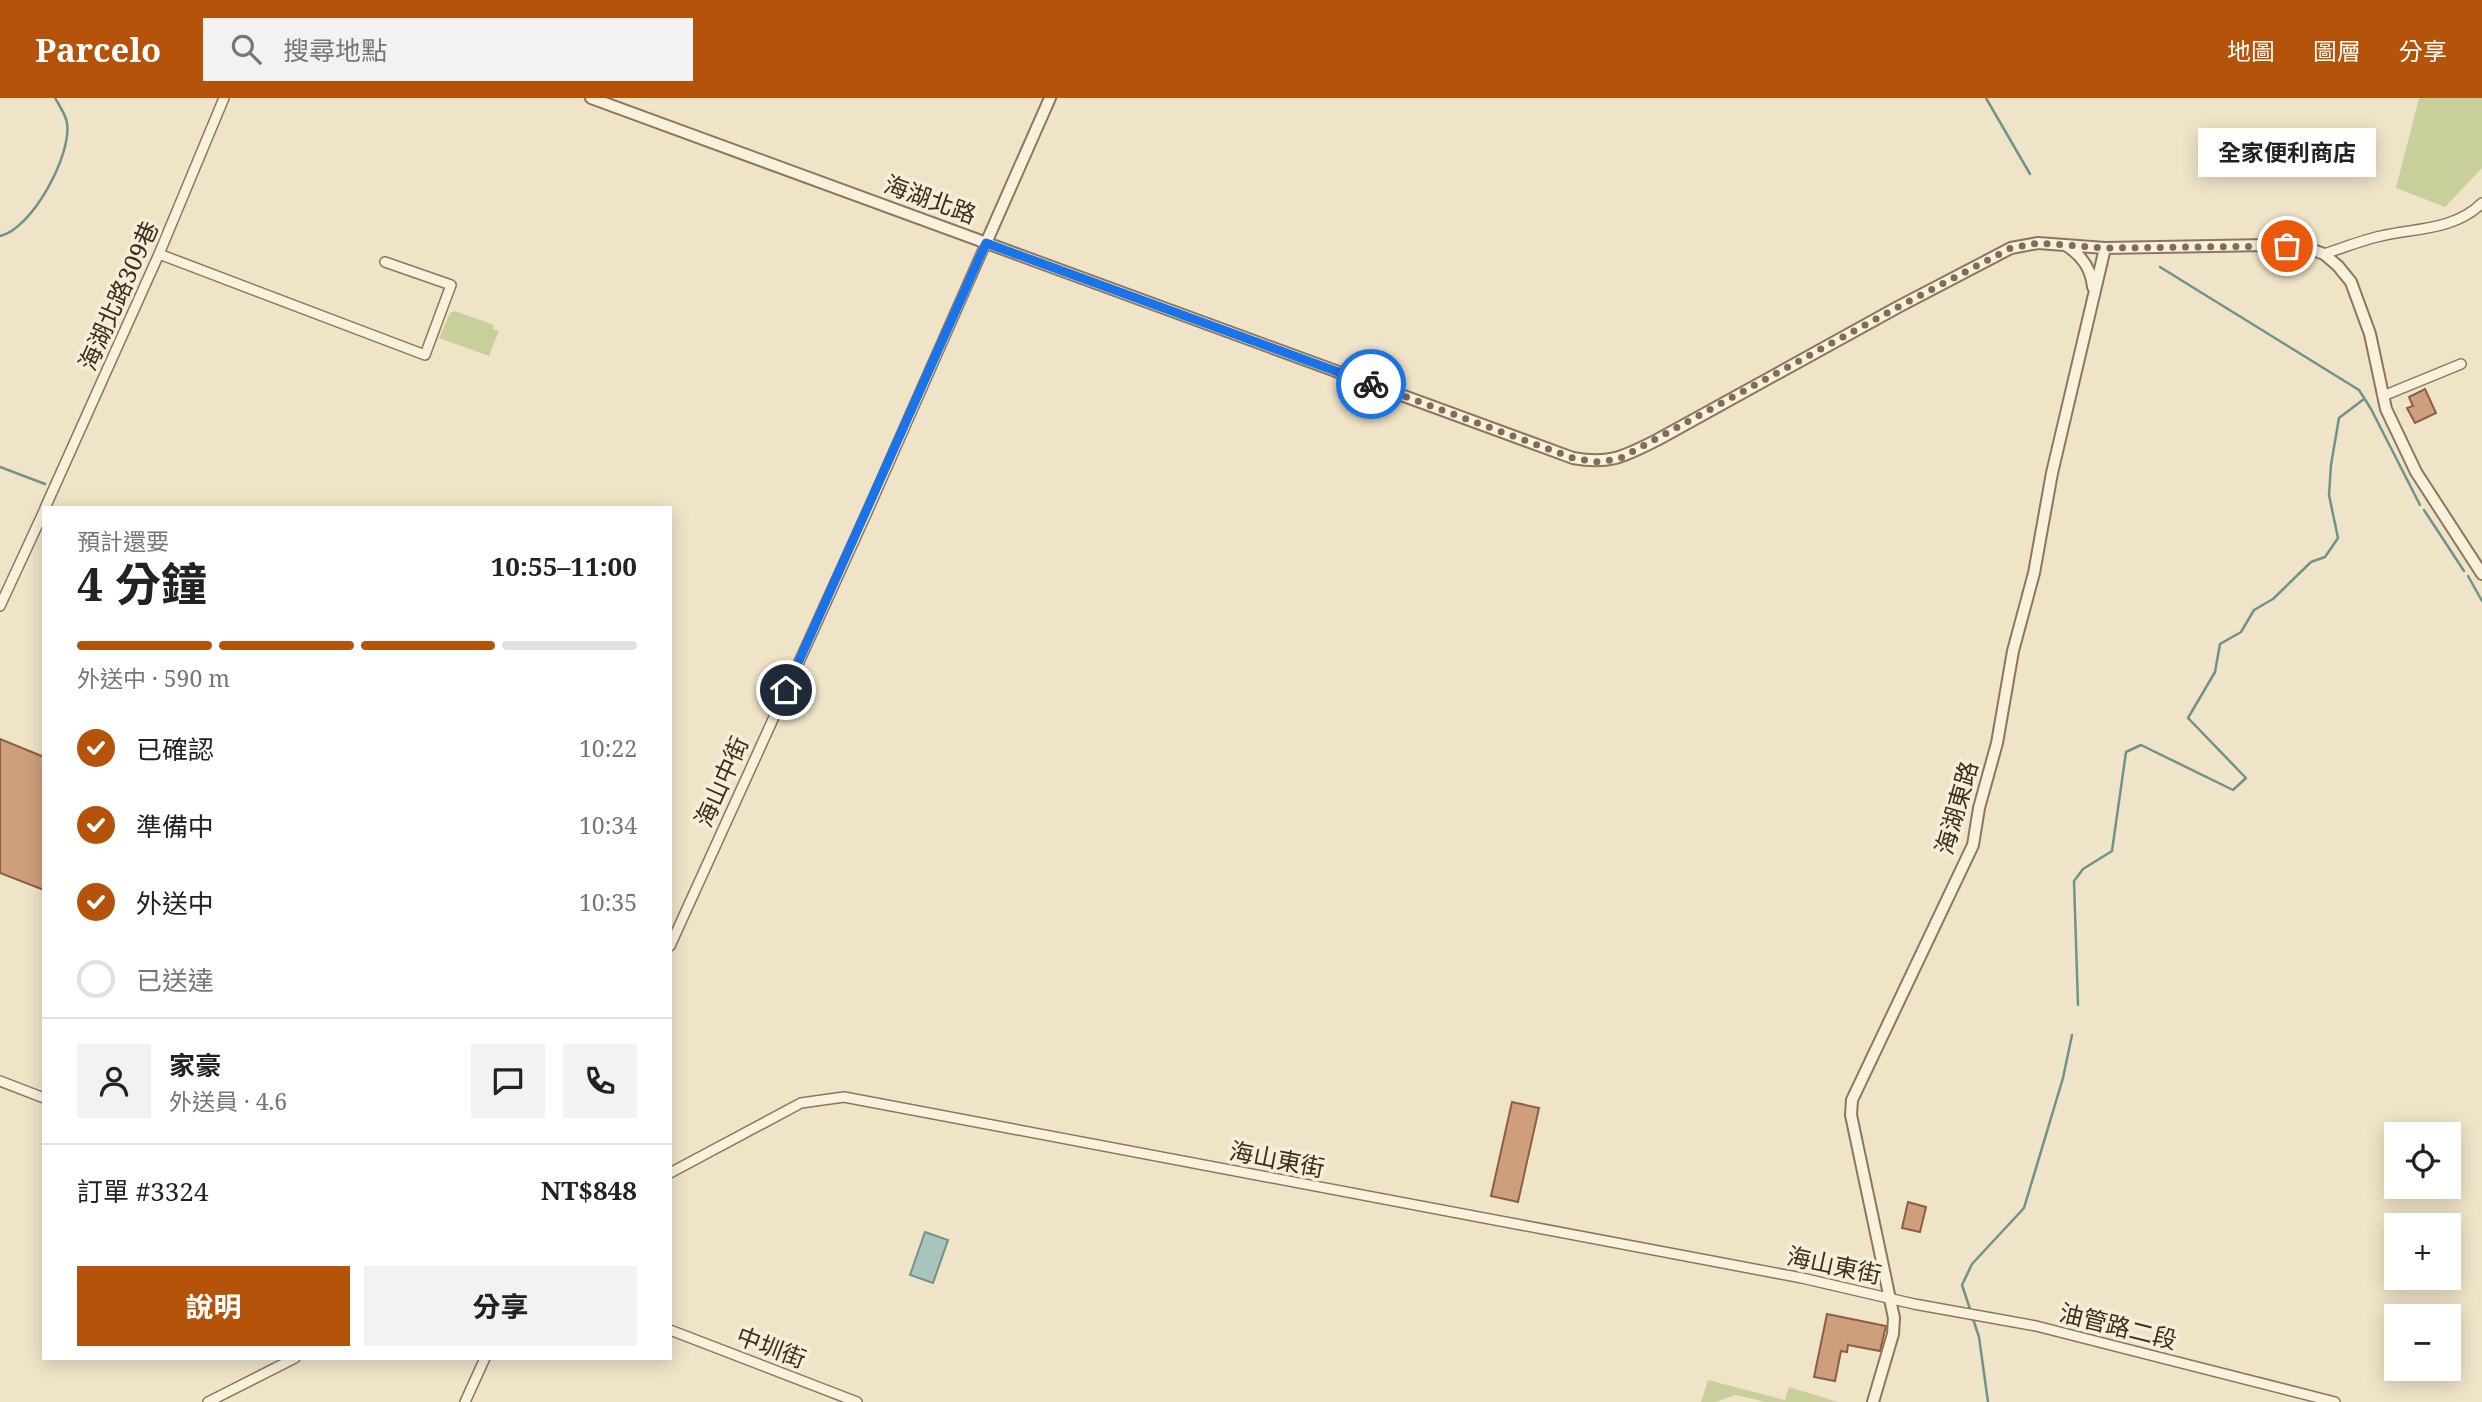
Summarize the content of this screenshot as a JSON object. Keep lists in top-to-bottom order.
{
  "streets": {
    "street": [
      "海湖北路",
      "海湖北路309巷",
      "海山中街",
      "海湖東路",
      "海山東街",
      "油管路二段",
      "中圳街"
    ]
  },
  "crossings": [
    ["海湖北路", "海山中街"],
    ["海湖北路", "海湖東路"],
    ["海湖東路", "海山東街"],
    ["海湖東路", "油管路二段"],
    ["海山東街", "油管路二段"]
  ],
  "places": ["全家便利商店"],
  "page": {
    "header": "Parcelo",
    "search": "搜尋地點",
    "nav": ["地圖", "圖層", "分享"],
    "bubble": "全家便利商店",
    "heading": ["4 分鐘", "預計還要", "10:55–11:00"],
    "panel": [
      "家豪",
      "外送員 · 4.6",
      "訂單 #3324",
      "NT$848"
    ],
    "bar": "外送中 · 590 m",
    "list": [
      ["已確認", "10:22"],
      ["準備中", "10:34"],
      ["外送中", "10:35"],
      "已送達"
    ],
    "map_buttons": ["+", "−"],
    "buttons": ["說明", "分享"]
  }
}
